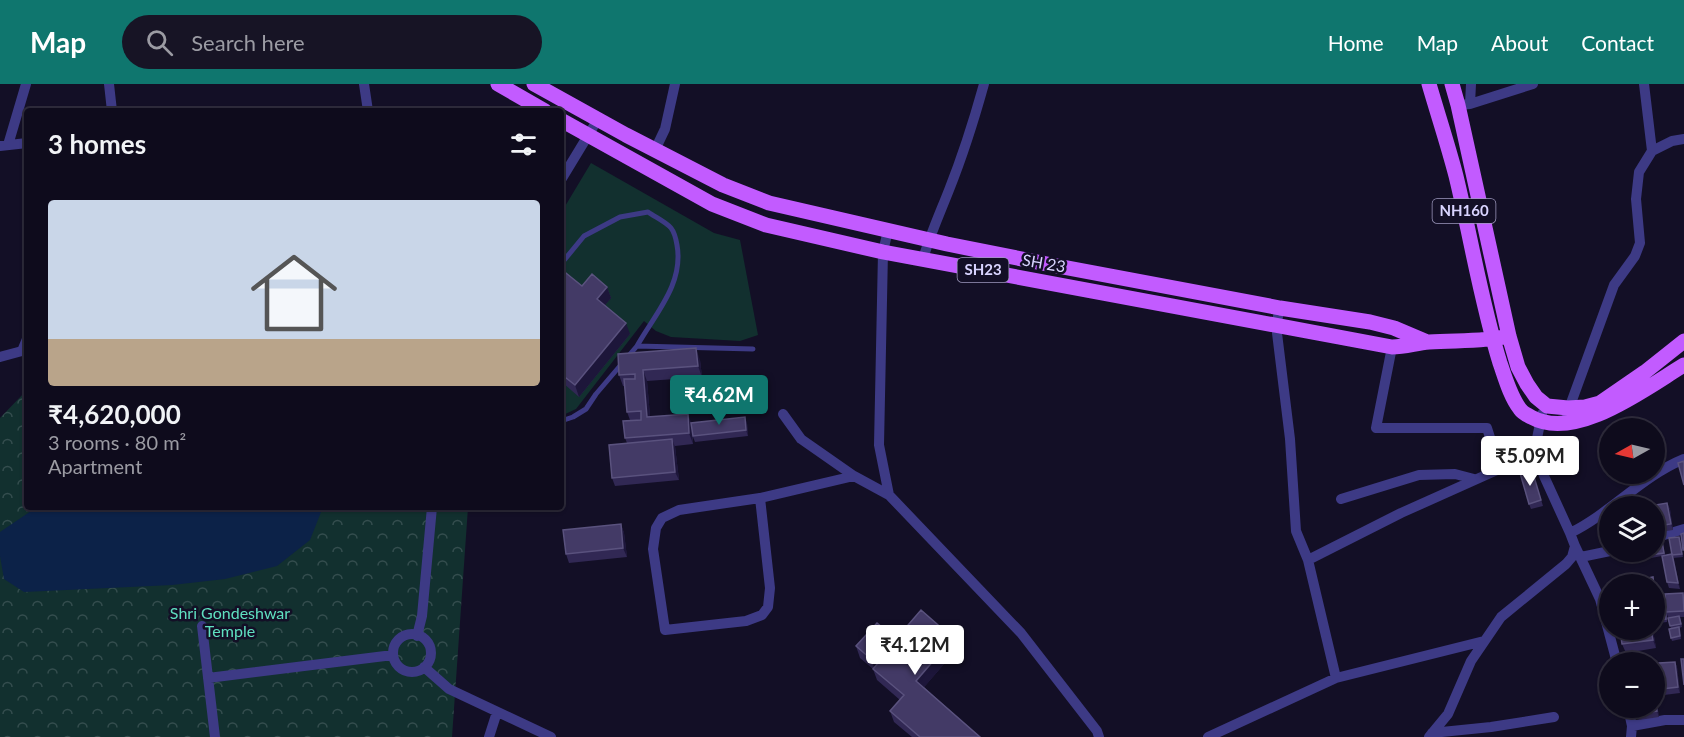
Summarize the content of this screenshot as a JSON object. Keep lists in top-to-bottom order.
{
  "streets": {
    "main road": ["NH160", "SH 23", "SH23"]
  },
  "crossings": [
    ["NH160", "SH 23"]
  ],
  "parks": ["Shri Gondeshwar Temple"],
  "north": "left",
  "page": {
    "header": "Map",
    "search": "Search here",
    "nav": [
      "Home",
      "Map",
      "About",
      "Contact"
    ],
    "heading": "3 homes",
    "list": [
      {
        "name": "₹4,620,000",
        "note": "3 rooms · 80 m² · Apartment"
      }
    ],
    "price": ["₹4.62M", "₹5.09M", "₹4.12M"],
    "map_buttons": ["+", "−"]
  }
}
